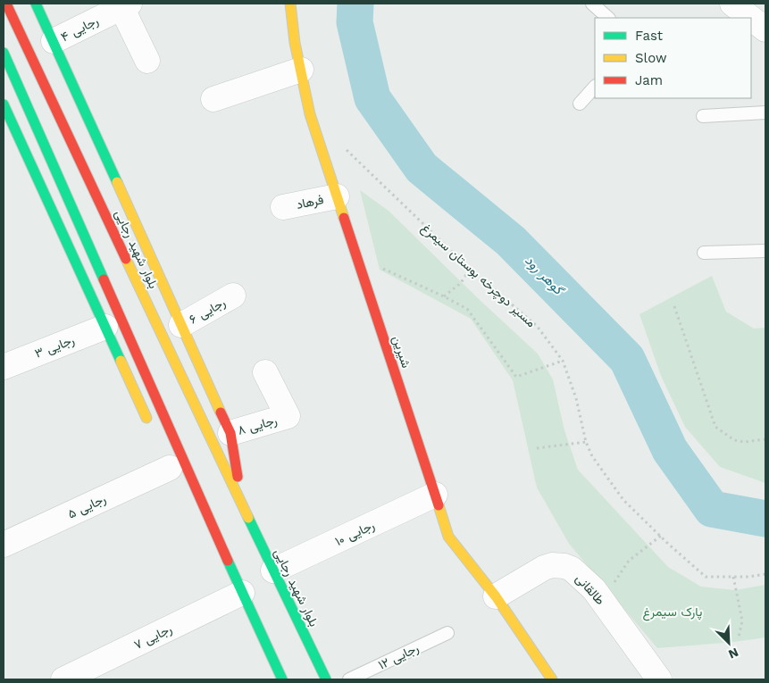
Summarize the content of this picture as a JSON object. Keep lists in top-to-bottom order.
{
  "streets": {
    "main road": ["بلوار شهید رجایی", "شیرین"],
    "street": [
      "رجایی ۴",
      "فرهاد",
      "رجایی ۶",
      "رجایی ۳",
      "رجایی ۸",
      "رجایی ۵",
      "رجایی ۱۰",
      "طالقانی",
      "رجایی ۷"
    ],
    "lane": ["رجایی ۱۲"],
    "path": ["مسیر دوچرخه بوستان سیمرغ"]
  },
  "crossings": [
    ["رجایی ۴", "بلوار شهید رجایی"],
    ["فرهاد", "شیرین"],
    ["بلوار شهید رجایی", "رجایی ۶"],
    ["بلوار شهید رجایی", "رجایی ۸"],
    ["بلوار شهید رجایی", "رجایی ۱۰"],
    ["شیرین", "رجایی ۱۰"],
    ["شیرین", "طالقانی"]
  ],
  "water": ["گوهر رود"],
  "parks": ["پارک سیمرغ"],
  "legend": ["Fast", "Slow", "Jam"],
  "north": "bottom right"
}
